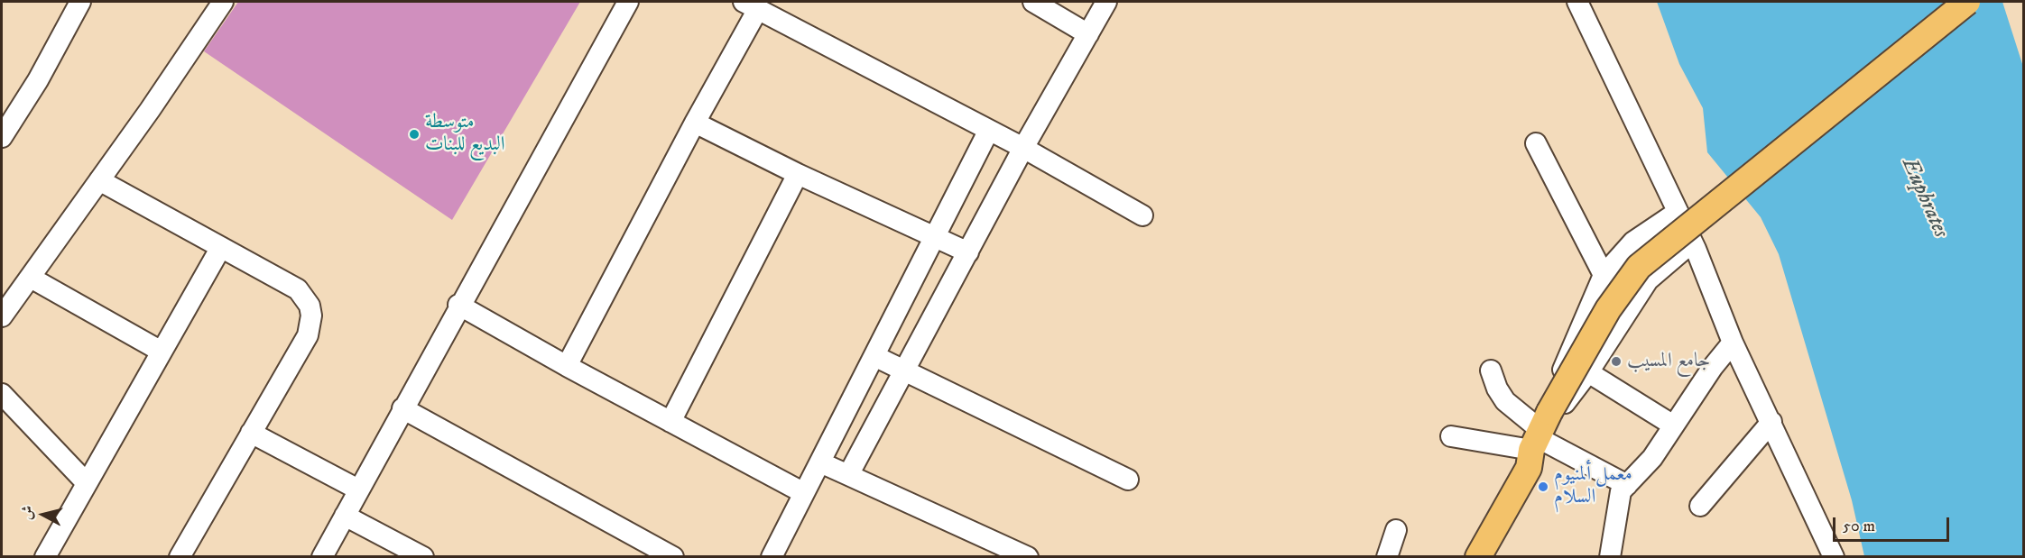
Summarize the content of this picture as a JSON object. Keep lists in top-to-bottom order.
{
  "water": ["Euphrates"],
  "places": ["متوسطة البديع للبنات", "جامع المسيب", "معمل ألمنيوم السلام"],
  "scale_bar": "50 m",
  "north": "left"
}
